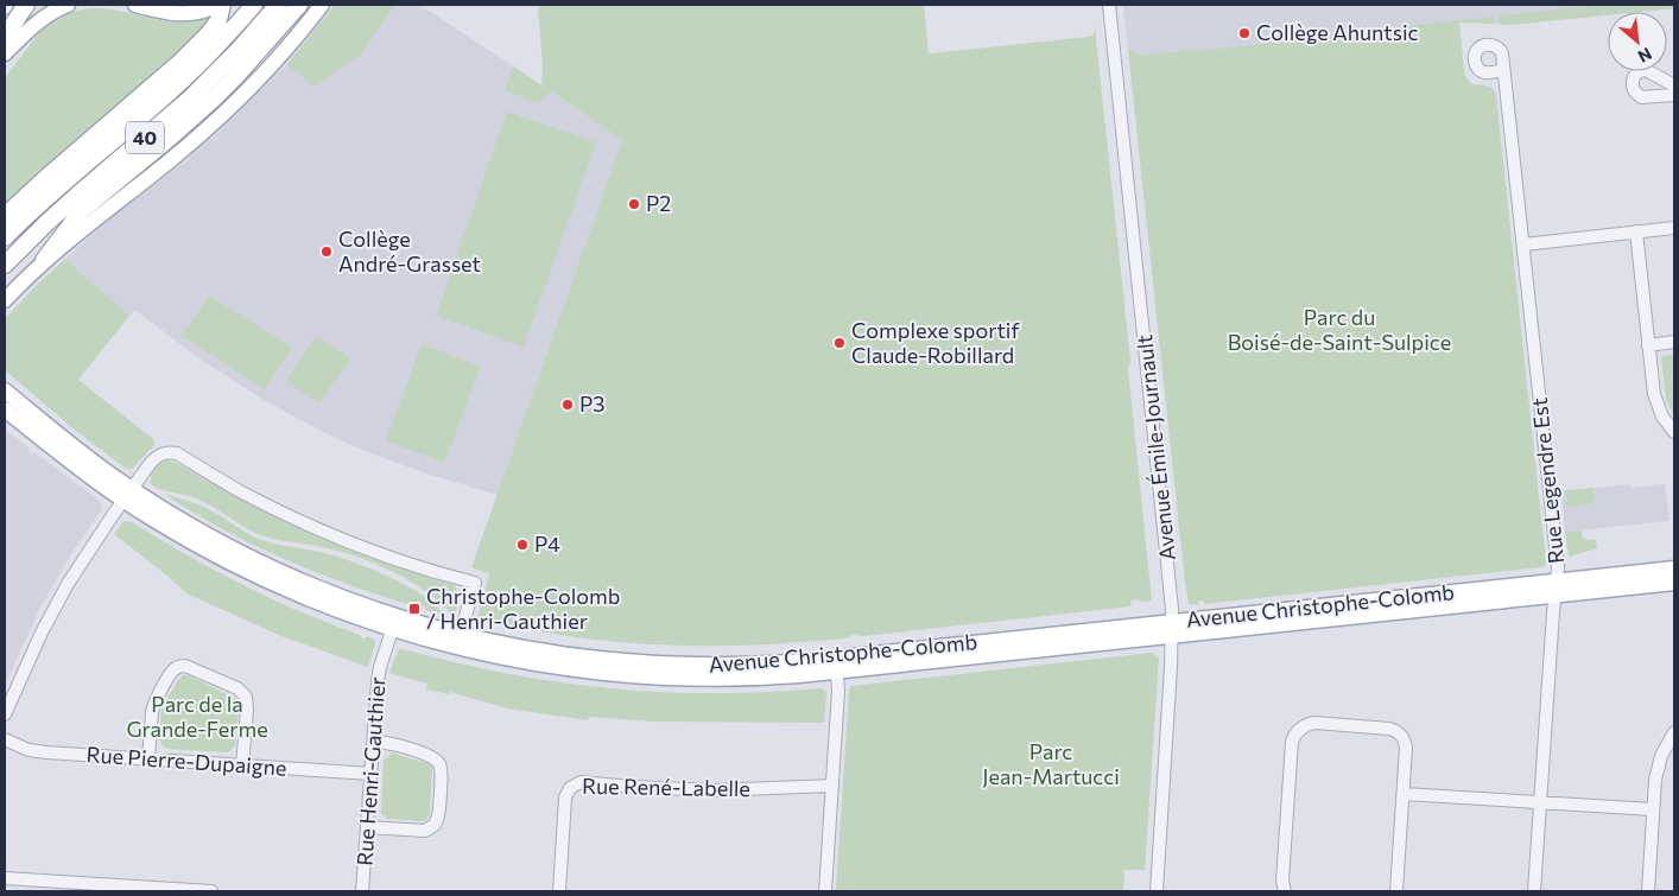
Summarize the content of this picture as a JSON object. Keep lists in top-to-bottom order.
{
  "streets": {
    "highway": ["40"],
    "main road": ["Avenue Christophe-Colomb"],
    "street": [
      "Avenue Émile-Journault",
      "Rue Legendre Est",
      "Rue Pierre-Dupaigne",
      "Rue Henri-Gauthier",
      "Rue René-Labelle"
    ]
  },
  "crossings": [
    ["Avenue Émile-Journault", "Avenue Christophe-Colomb"],
    ["Rue Legendre Est", "Avenue Christophe-Colomb"],
    ["Avenue Christophe-Colomb", "Rue Henri-Gauthier"],
    ["Rue Pierre-Dupaigne", "Rue Henri-Gauthier"]
  ],
  "parks": ["Parc du Boisé-de-Saint-Sulpice", "Parc de la Grande-Ferme", "Parc Jean-Martucci"],
  "places": {
    "other": [
      "Collège Ahuntsic",
      "P2",
      "Collège André-Grasset",
      "Complexe sportif Claude-Robillard",
      "P3",
      "P4"
    ],
    "transit": ["Christophe-Colomb / Henri-Gauthier"]
  },
  "north": "bottom right"
}
